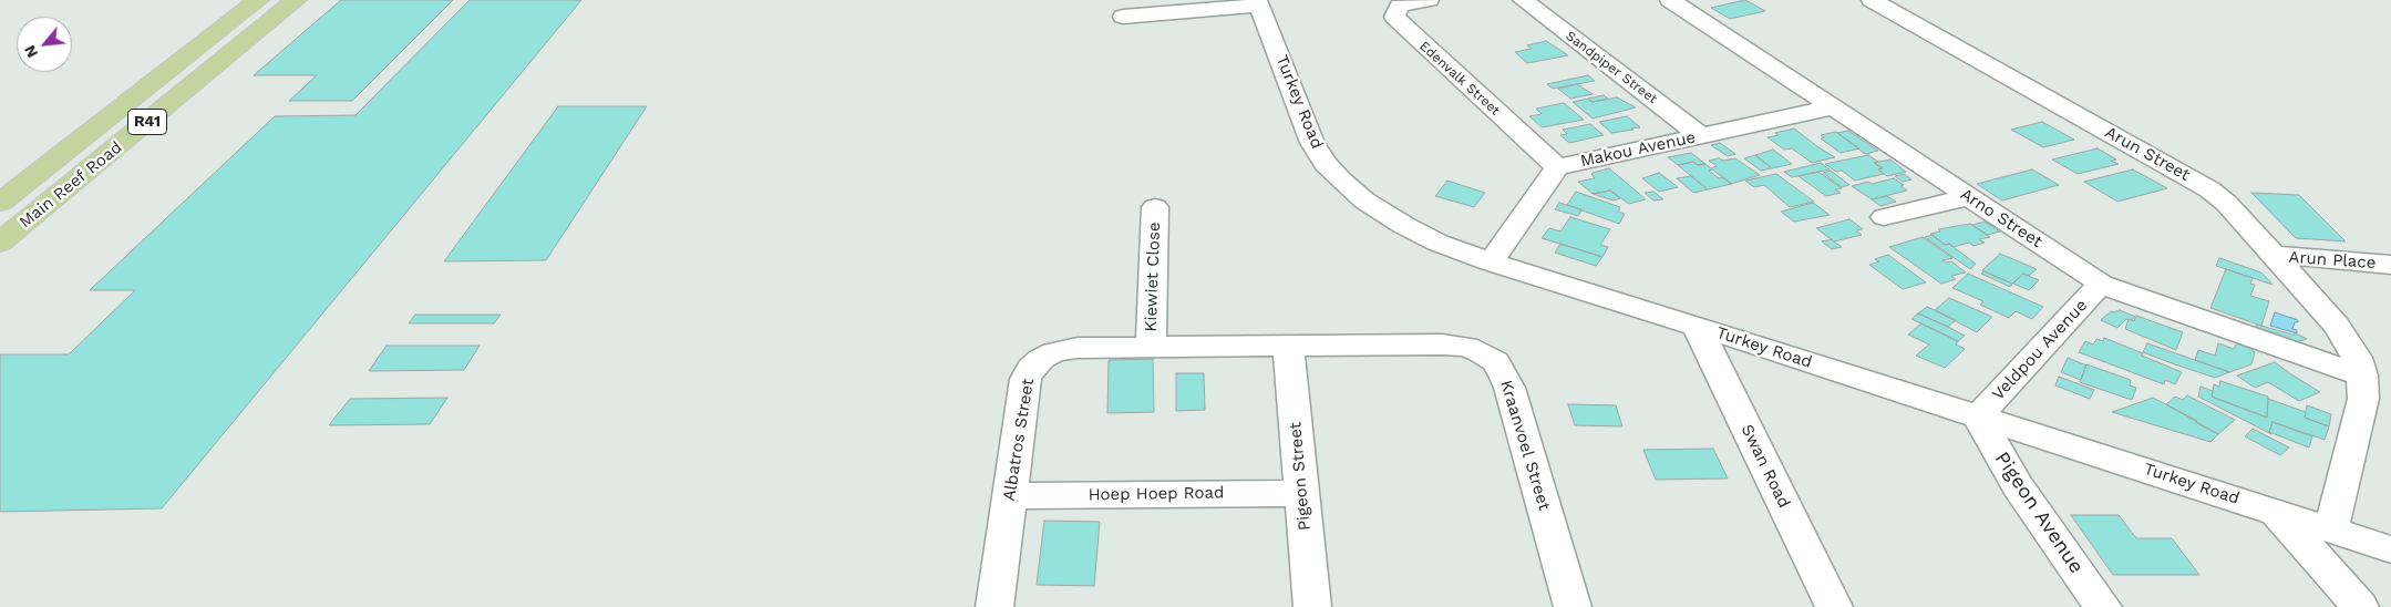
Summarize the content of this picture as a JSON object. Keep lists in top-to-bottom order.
{
  "streets": {
    "main road": ["R41", "Main Reef Road"],
    "street": [
      "Sandpiper Street",
      "Edenvalk Street",
      "Turkey Road",
      "Makou Avenue",
      "Arun Street",
      "Arno Street",
      "Arun Place",
      "Kiewiet Close",
      "Veldpou Avenue",
      "Albatros Street",
      "Kraanvoel Street",
      "Swan Road",
      "Pigeon Street",
      "Hoep Hoep Road",
      "Pigeon Avenue"
    ]
  },
  "crossings": [
    ["Sandpiper Street", "Makou Avenue"],
    ["Edenvalk Street", "Makou Avenue"],
    ["Turkey Road", "Makou Avenue"],
    ["Turkey Road", "Veldpou Avenue"],
    ["Turkey Road", "Swan Road"],
    ["Turkey Road", "Pigeon Avenue"],
    ["Makou Avenue", "Arno Street"],
    ["Arun Street", "Arno Street"],
    ["Arun Street", "Arun Place"],
    ["Arno Street", "Veldpou Avenue"],
    ["Kiewiet Close", "Albatros Street"],
    ["Veldpou Avenue", "Pigeon Avenue"],
    ["Albatros Street", "Kraanvoel Street"],
    ["Albatros Street", "Pigeon Street"],
    ["Albatros Street", "Hoep Hoep Road"],
    ["Kraanvoel Street", "Pigeon Street"],
    ["Pigeon Street", "Hoep Hoep Road"]
  ],
  "north": "bottom left"
}
